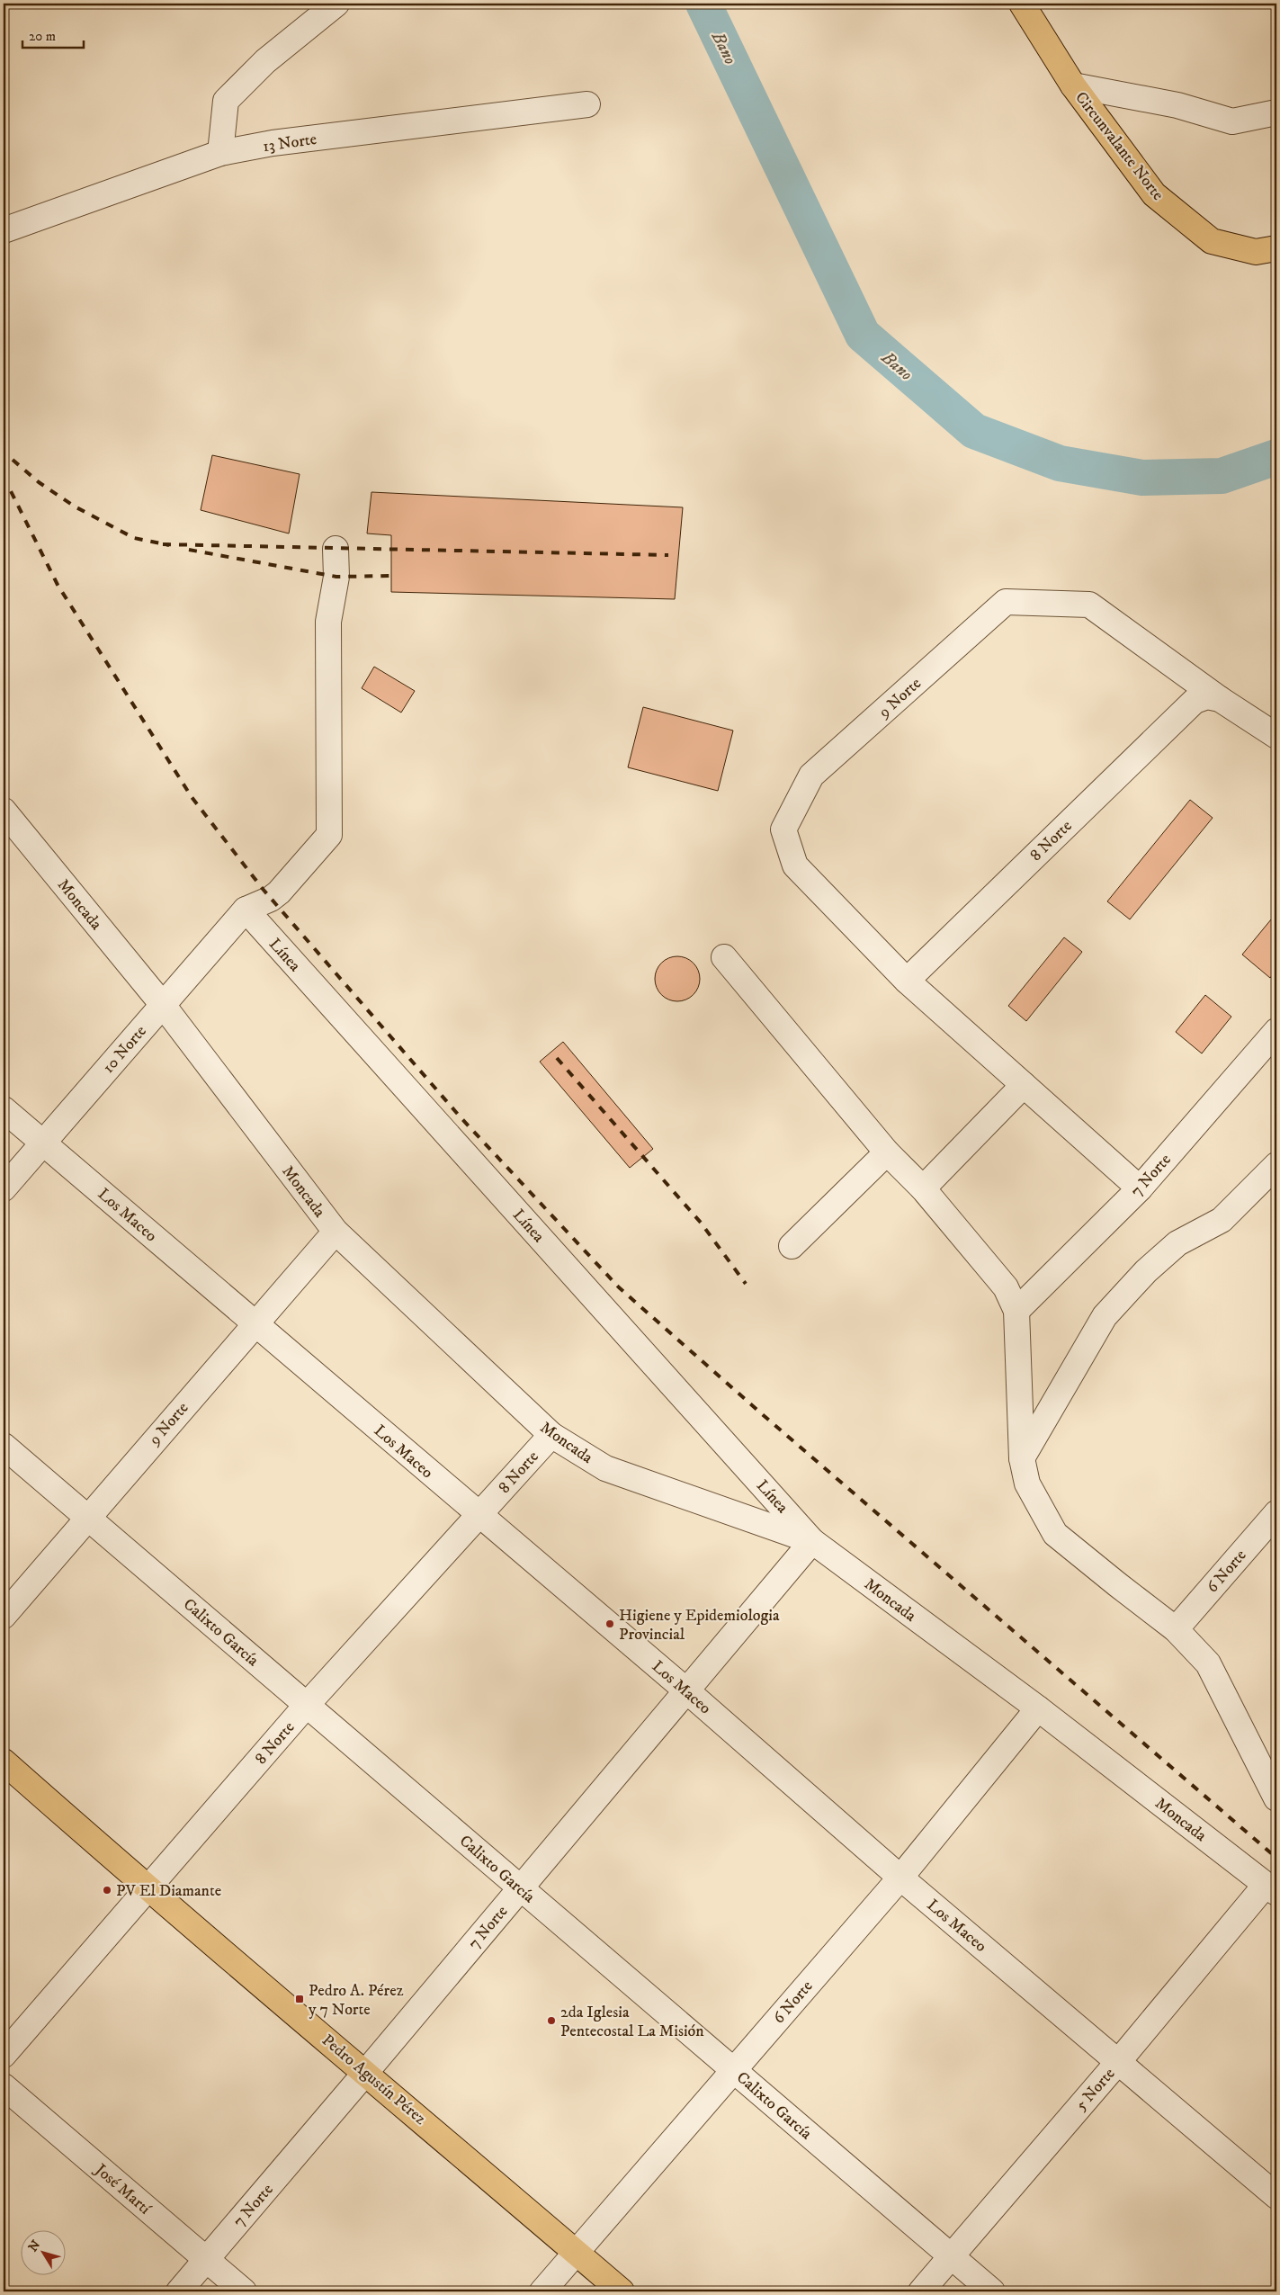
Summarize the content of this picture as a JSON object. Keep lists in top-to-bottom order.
{
  "streets": {
    "main road": ["Circunvalante Norte", "Pedro Agustín Pérez"],
    "street": [
      "13 Norte",
      "9 Norte",
      "8 Norte",
      "Moncada",
      "Línea",
      "10 Norte",
      "7 Norte",
      "Los Maceo",
      "6 Norte",
      "Calixto García",
      "5 Norte",
      "José Martí"
    ]
  },
  "crossings": [
    ["9 Norte", "8 Norte"],
    ["9 Norte", "Moncada"],
    ["9 Norte", "Los Maceo"],
    ["9 Norte", "Calixto García"],
    ["8 Norte", "Moncada"],
    ["8 Norte", "Los Maceo"],
    ["8 Norte", "Calixto García"],
    ["8 Norte", "Pedro Agustín Pérez"],
    ["Moncada", "Línea"],
    ["Moncada", "10 Norte"],
    ["Moncada", "7 Norte"],
    ["Moncada", "6 Norte"],
    ["Moncada", "5 Norte"],
    ["Línea", "10 Norte"],
    ["Línea", "7 Norte"],
    ["10 Norte", "Los Maceo"],
    ["7 Norte", "Los Maceo"],
    ["7 Norte", "Calixto García"],
    ["7 Norte", "Pedro Agustín Pérez"],
    ["7 Norte", "José Martí"],
    ["Los Maceo", "6 Norte"],
    ["Los Maceo", "5 Norte"],
    ["6 Norte", "Calixto García"],
    ["6 Norte", "Pedro Agustín Pérez"],
    ["Calixto García", "5 Norte"]
  ],
  "water": ["Bano"],
  "places": {
    "other": ["Higiene y Epidemiologia Provincial", "PV El Diamante", "2da Iglesia Pentecostal La Misión"],
    "transit": ["Pedro A. Pérez y 7 Norte"]
  },
  "scale_bar": "20 m",
  "north": "top left"
}
